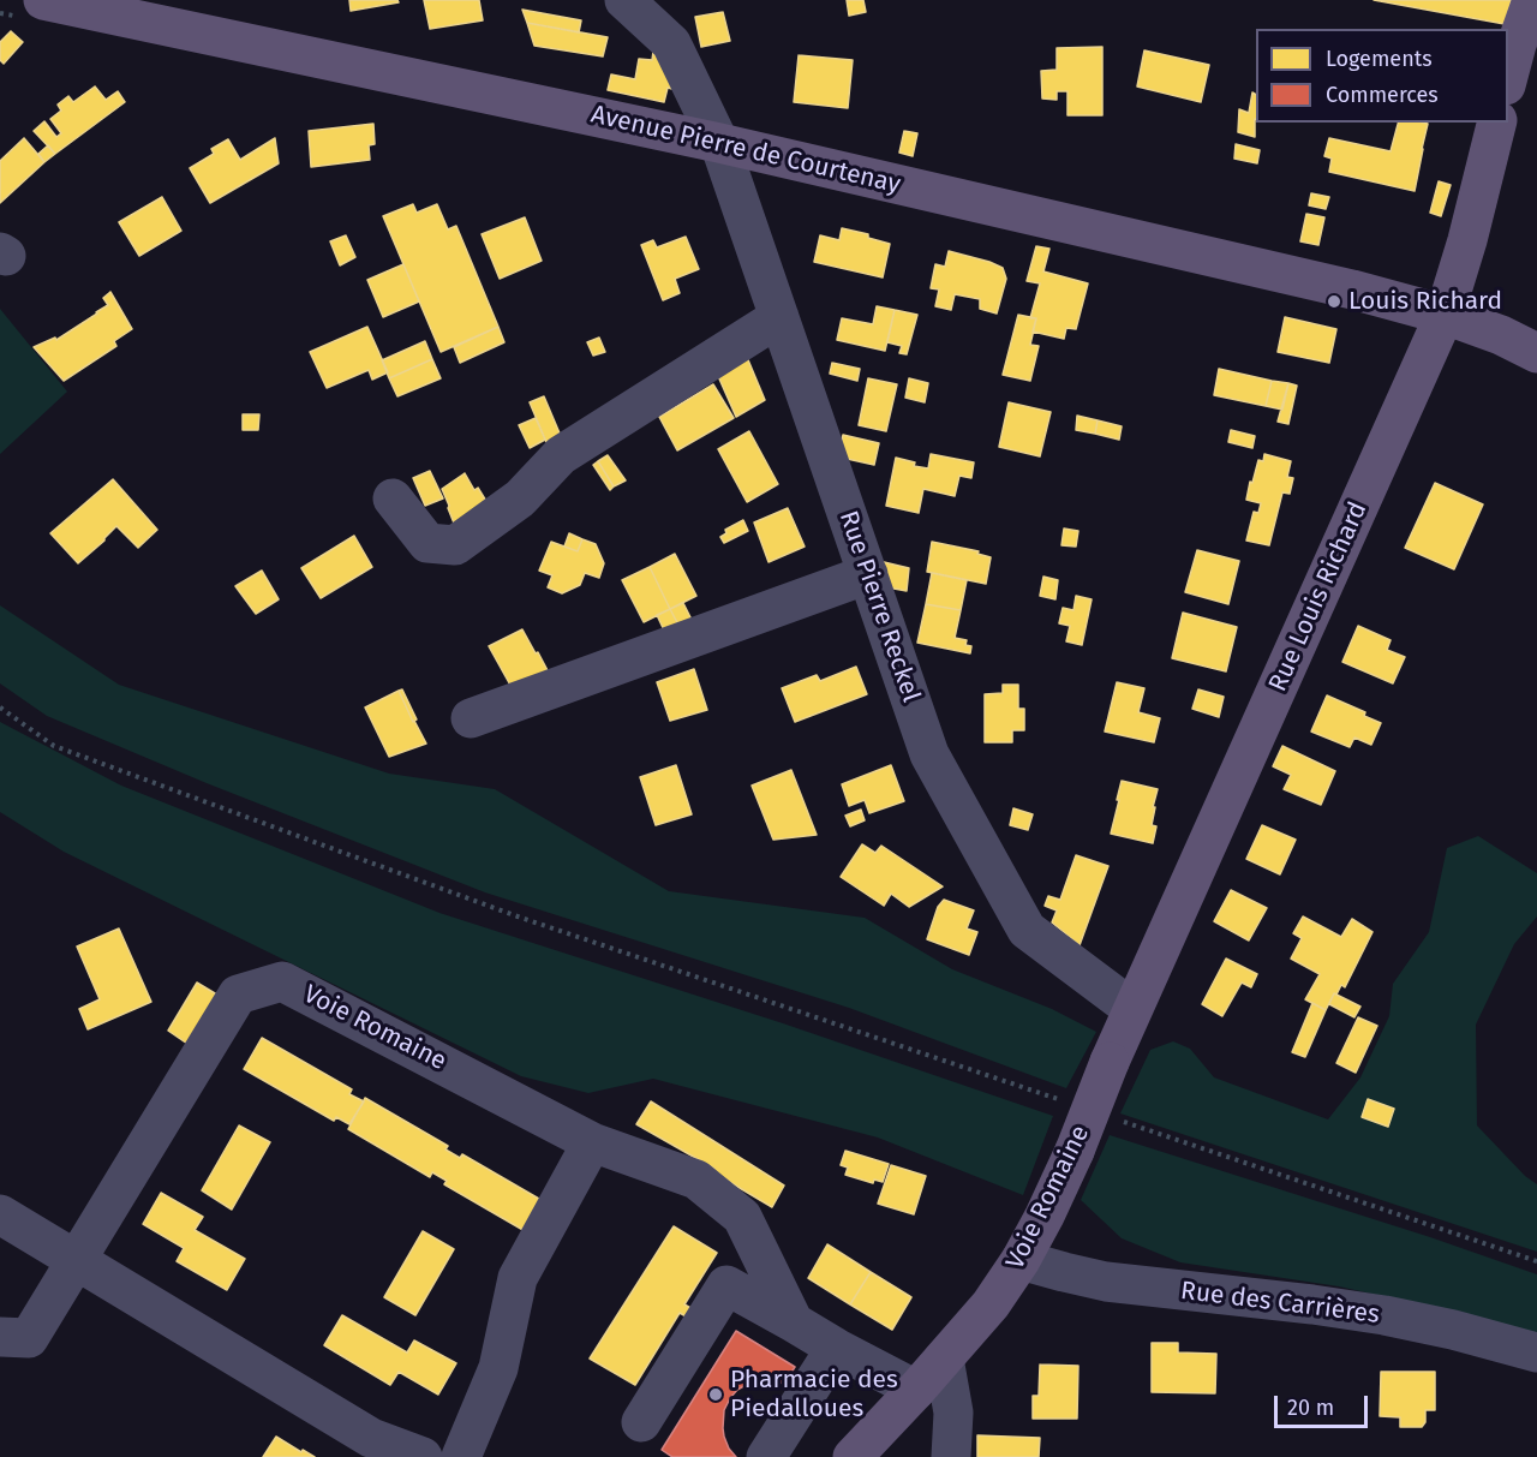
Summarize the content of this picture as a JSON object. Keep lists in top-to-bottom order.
{
  "streets": {
    "main road": ["Avenue Pierre de Courtenay", "Rue Louis Richard", "Voie Romaine"],
    "street": ["Rue Pierre Reckel", "Rue des Carrières"]
  },
  "crossings": [
    ["Avenue Pierre de Courtenay", "Rue Louis Richard"],
    ["Avenue Pierre de Courtenay", "Rue Pierre Reckel"],
    ["Rue Louis Richard", "Rue Pierre Reckel"],
    ["Rue Louis Richard", "Voie Romaine"],
    ["Voie Romaine", "Rue des Carrières"]
  ],
  "places": ["Louis Richard", "Pharmacie des Piedalloues"],
  "legend": ["Logements", "Commerces"],
  "scale_bar": "20 m"
}
